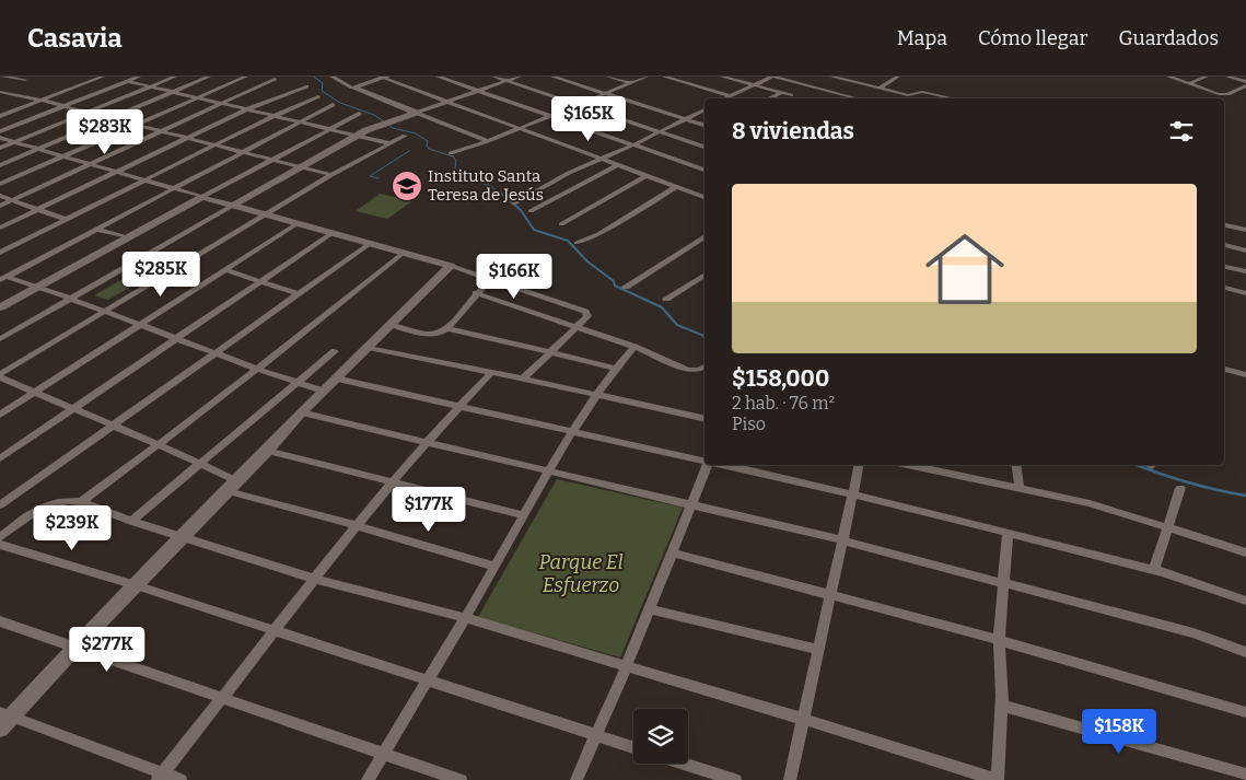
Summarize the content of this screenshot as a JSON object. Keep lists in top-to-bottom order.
{
  "parks": ["Parque El Esfuerzo"],
  "places": {
    "school or university": ["Instituto Santa Teresa de Jesús"]
  },
  "page": {
    "header": "Casavia",
    "nav": ["Mapa", "Cómo llegar", "Guardados"],
    "price": [
      "$165K",
      "$283K",
      "$285K",
      "$166K",
      "$177K",
      "$239K",
      "$277K",
      "$158K"
    ],
    "heading": "8 viviendas",
    "list": [
      {
        "name": "$158,000",
        "note": "2 hab. · 76 m² · Piso"
      }
    ]
  }
}
